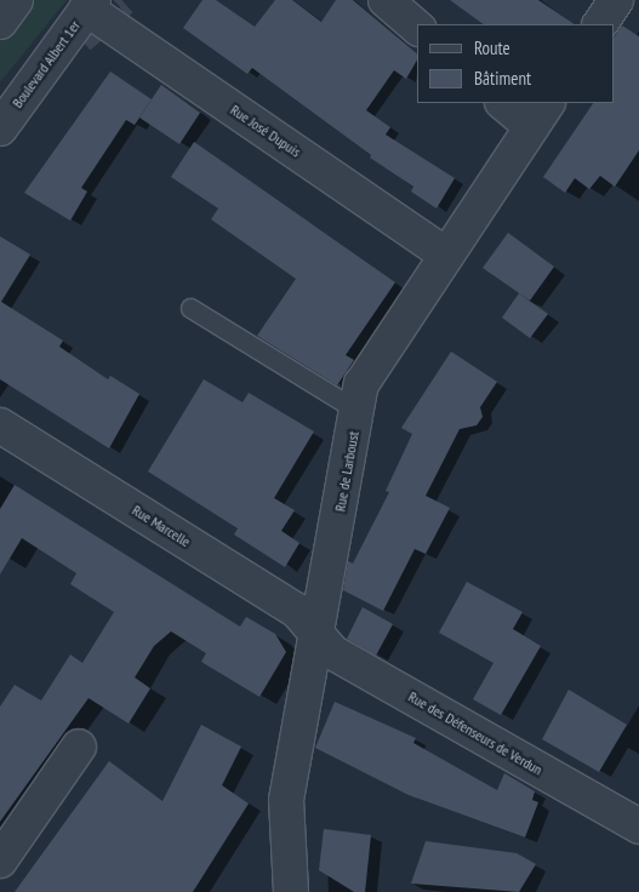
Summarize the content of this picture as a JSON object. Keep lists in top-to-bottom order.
{
  "streets": {
    "street": [
      "Boulevard Albert 1er",
      "Rue José Dupuis",
      "Rue de Larboust",
      "Rue Marcelle",
      "Rue des Défenseurs de Verdun"
    ]
  },
  "crossings": [
    ["Boulevard Albert 1er", "Rue José Dupuis"],
    ["Rue José Dupuis", "Rue de Larboust"],
    ["Rue de Larboust", "Rue Marcelle"],
    ["Rue de Larboust", "Rue des Défenseurs de Verdun"],
    ["Rue Marcelle", "Rue des Défenseurs de Verdun"]
  ],
  "legend": ["Route", "Bâtiment"]
}
